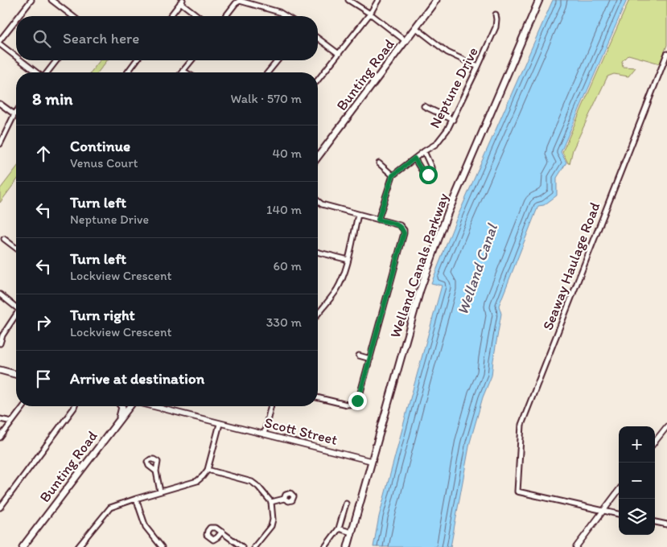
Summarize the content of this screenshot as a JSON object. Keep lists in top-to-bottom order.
{
  "streets": {
    "main road": ["Bunting Road", "Welland Canals Parkway"],
    "street": ["Neptune Drive", "Seaway Haulage Road", "Scott Street"]
  },
  "crossings": [
    ["Welland Canals Parkway", "Scott Street"]
  ],
  "water": ["Welland Canal"],
  "page": {
    "search": "Search here",
    "heading": ["8 min", "Walk · 570 m"],
    "list": [
      ["Continue", "Venus Court", "40 m"],
      ["Turn left", "Neptune Drive", "140 m"],
      ["Turn left", "Lockview Crescent", "60 m"],
      ["Turn right", "Lockview Crescent", "330 m"],
      "Arrive at destination"
    ],
    "map_buttons": ["+", "−"]
  }
}
